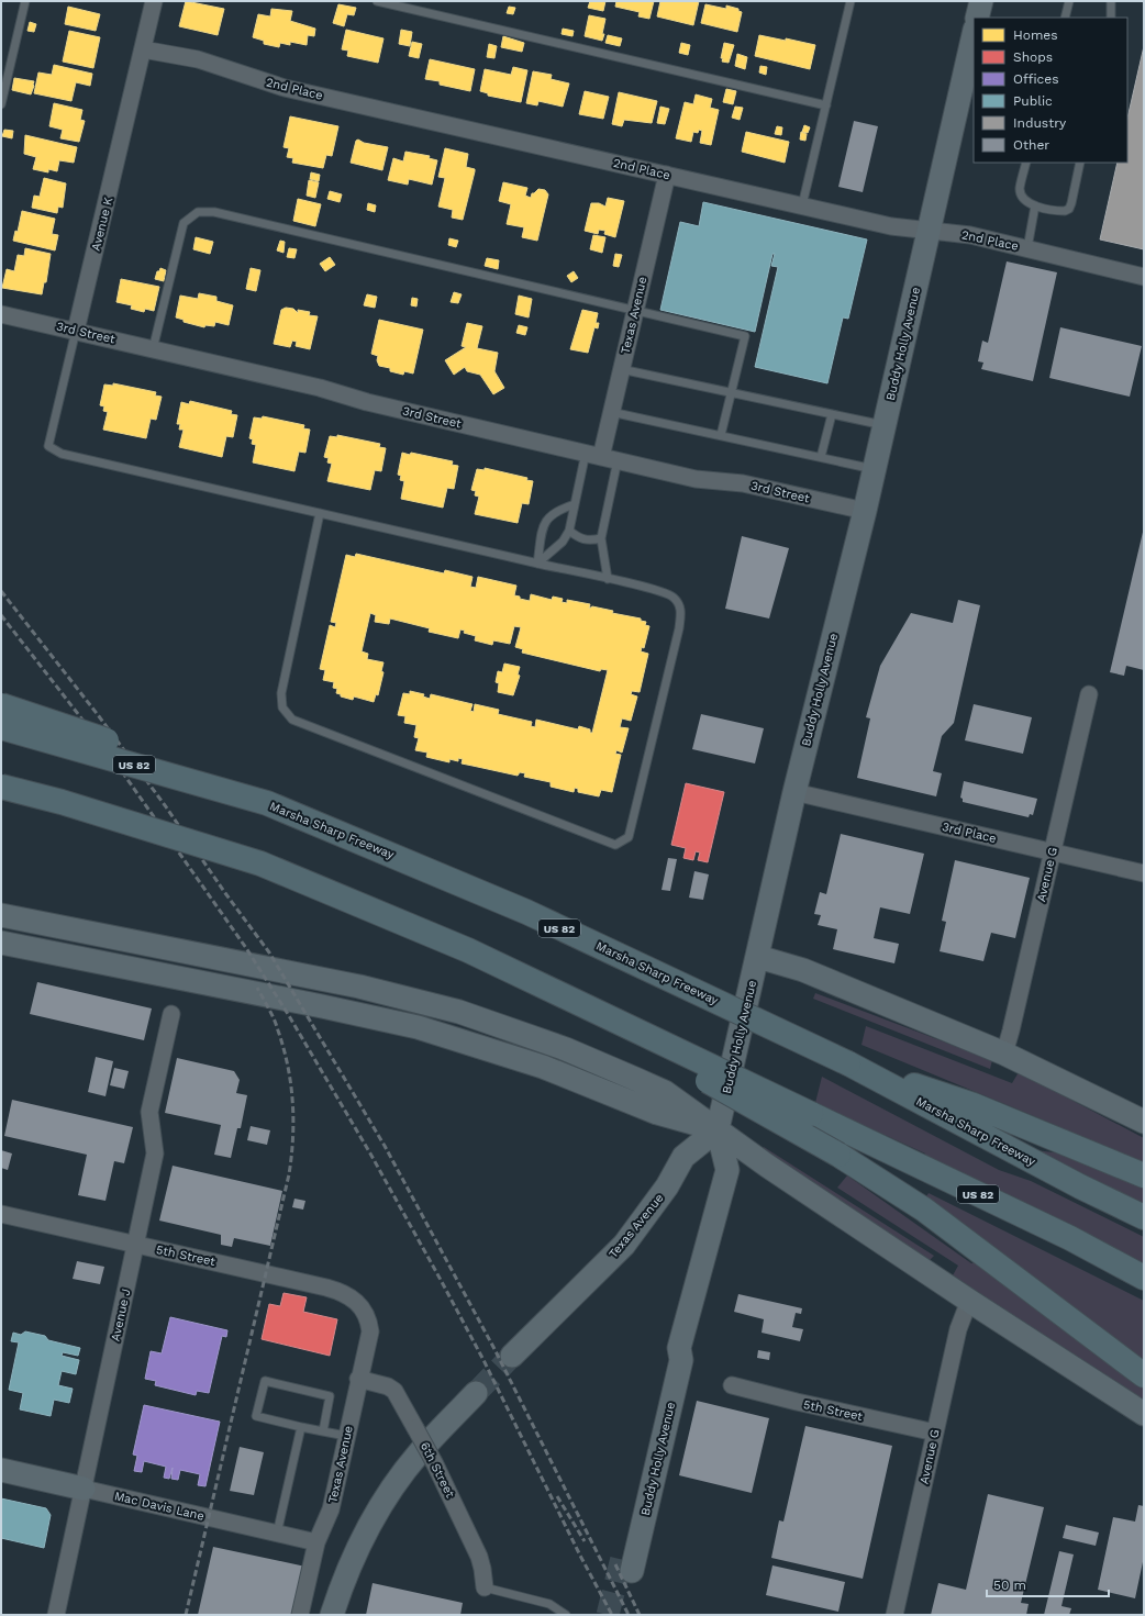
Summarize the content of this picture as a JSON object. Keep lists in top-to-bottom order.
{
  "streets": {
    "highway": ["US 82", "Marsha Sharp Freeway"],
    "main road": ["Texas Avenue", "Buddy Holly Avenue", "Mac Davis Lane"],
    "street": [
      "2nd Place",
      "Avenue K",
      "3rd Street",
      "3rd Place",
      "Avenue G",
      "5th Street",
      "Avenue J",
      "6th Street"
    ]
  },
  "crossings": [
    ["2nd Place", "Avenue K"],
    ["2nd Place", "Texas Avenue"],
    ["2nd Place", "Buddy Holly Avenue"],
    ["Avenue K", "3rd Street"],
    ["Texas Avenue", "3rd Street"],
    ["Texas Avenue", "Buddy Holly Avenue"],
    ["Texas Avenue", "5th Street"],
    ["Texas Avenue", "6th Street"],
    ["Texas Avenue", "Mac Davis Lane"],
    ["3rd Street", "Buddy Holly Avenue"],
    ["Buddy Holly Avenue", "3rd Place"],
    ["3rd Place", "Avenue G"],
    ["Avenue G", "5th Street"],
    ["5th Street", "Avenue J"],
    ["Avenue J", "Mac Davis Lane"]
  ],
  "legend": [
    "Homes",
    "Shops",
    "Offices",
    "Public",
    "Industry",
    "Other"
  ],
  "scale_bar": "50 m"
}
